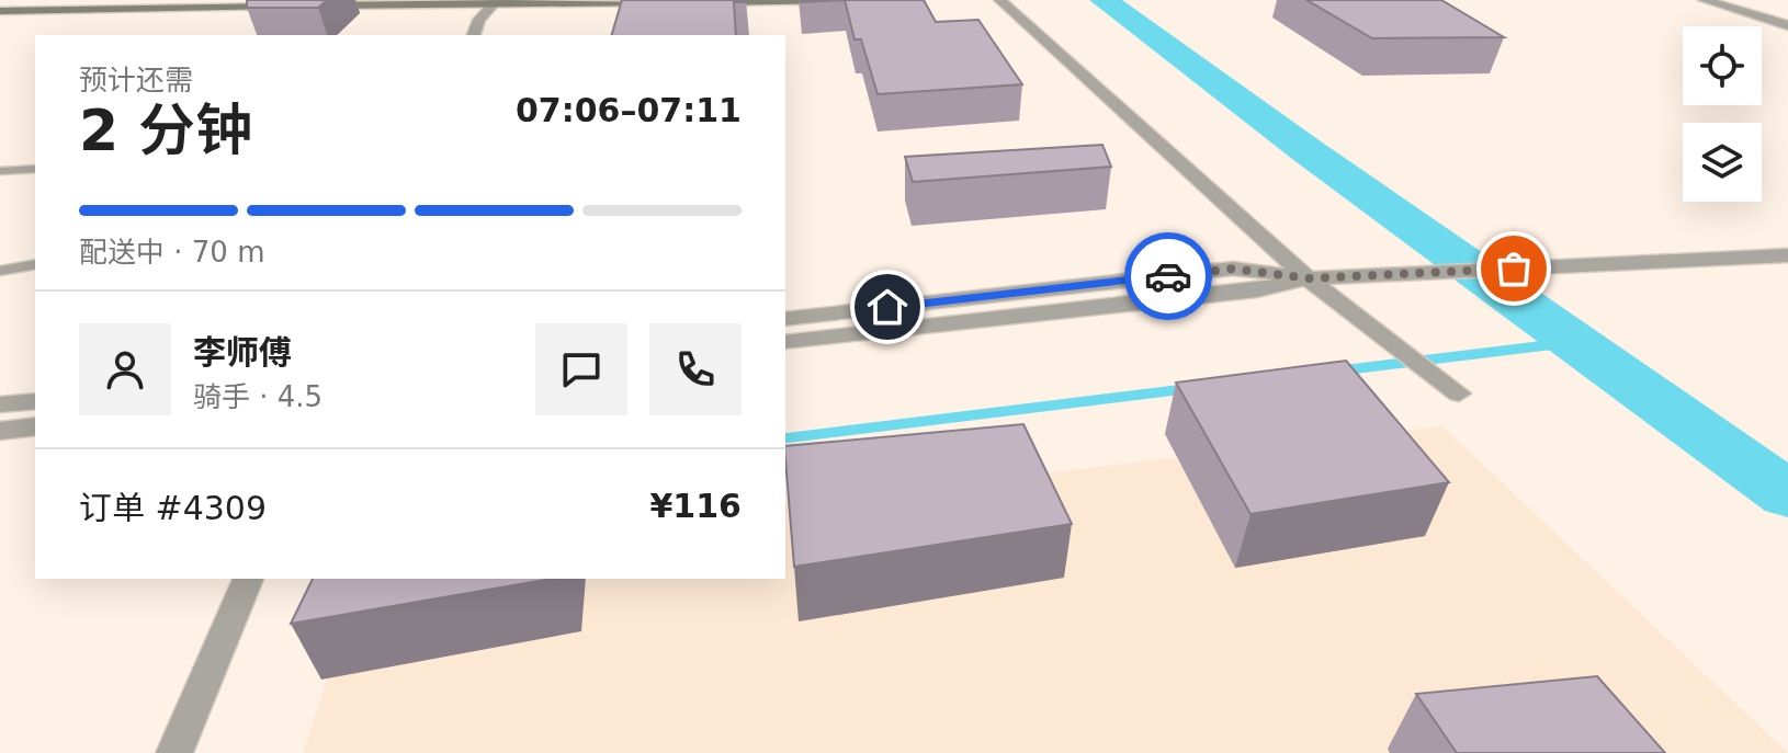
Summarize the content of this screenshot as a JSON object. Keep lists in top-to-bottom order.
{
  "page": {
    "heading": ["2 分钟", "预计还需", "07:06–07:11"],
    "panel": [
      "李师傅",
      "骑手 · 4.5",
      "订单 #4309",
      "¥116"
    ],
    "bar": "配送中 · 70 m"
  }
}
